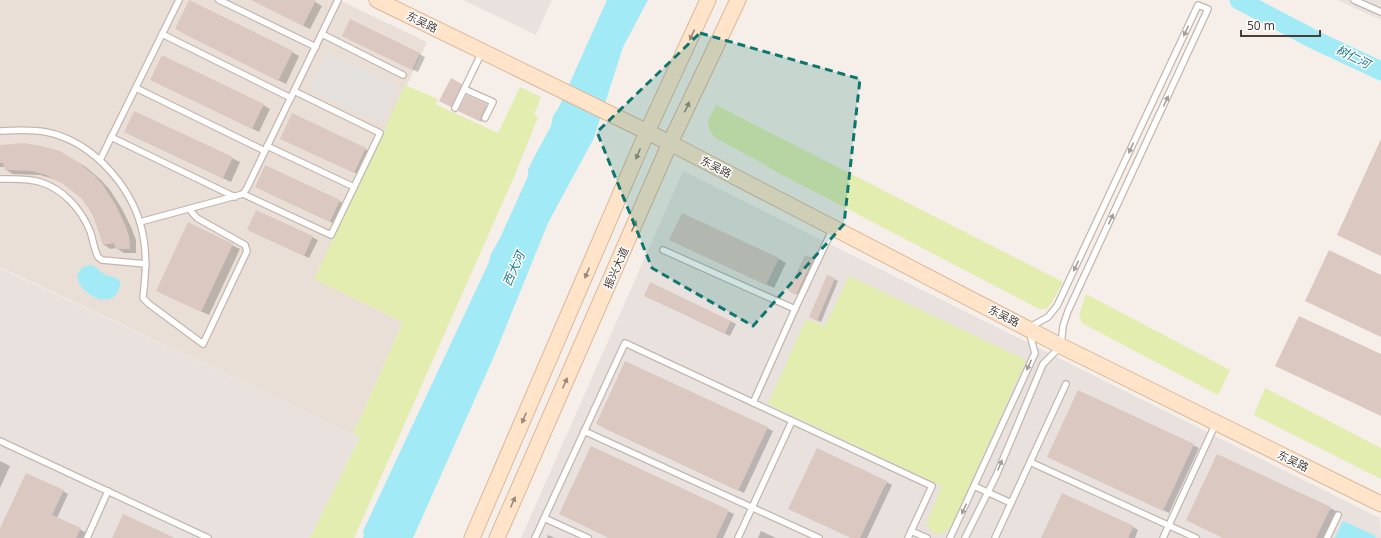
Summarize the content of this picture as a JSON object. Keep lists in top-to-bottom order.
{
  "streets": {
    "main road": ["东吴路", "振兴大道"]
  },
  "crossings": [
    ["东吴路", "振兴大道"]
  ],
  "water": ["树仁河", "西大河"],
  "scale_bar": "50 m"
}
